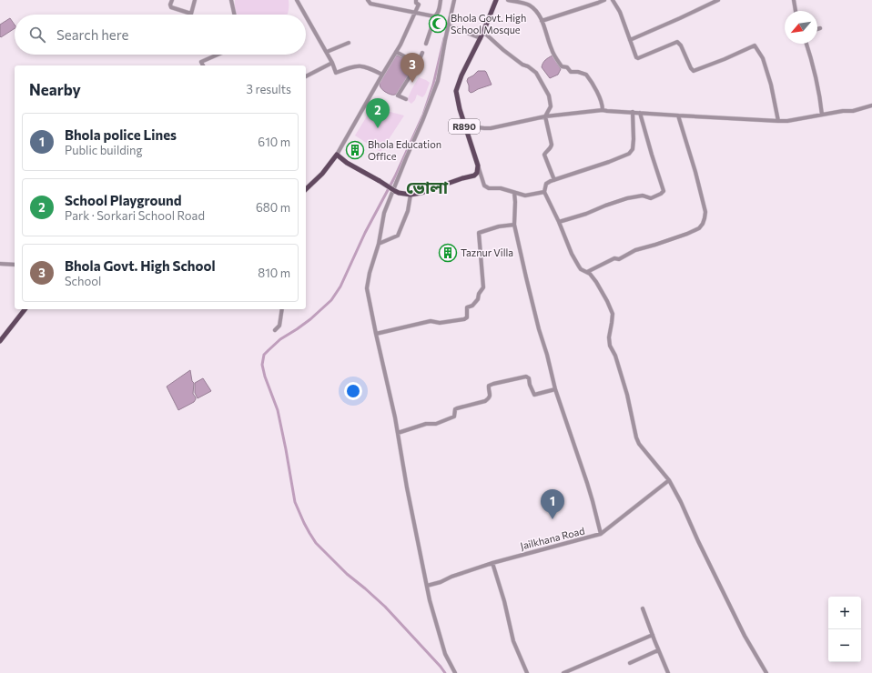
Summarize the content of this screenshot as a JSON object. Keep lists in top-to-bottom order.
{
  "streets": {
    "main road": ["R890"],
    "street": ["Jailkhana Road"]
  },
  "districts": ["ভোলা"],
  "places": {
    "mosque": ["Bhola Govt. High School Mosque"],
    "building": ["Bhola Education Office", "Taznur Villa"]
  },
  "north": "bottom left",
  "page": {
    "search": "Search here",
    "pins": ["3", "2", "1"],
    "heading": ["Nearby", "3 results"],
    "list": [
      {
        "mark": "1",
        "name": "Bhola police Lines",
        "note": "Public building",
        "value": "610 m"
      },
      {
        "mark": "2",
        "name": "School Playground",
        "note": "Park · Sorkari School Road",
        "value": "680 m"
      },
      {
        "mark": "3",
        "name": "Bhola Govt. High School",
        "note": "School",
        "value": "810 m"
      }
    ],
    "map_buttons": ["+", "−"]
  }
}
